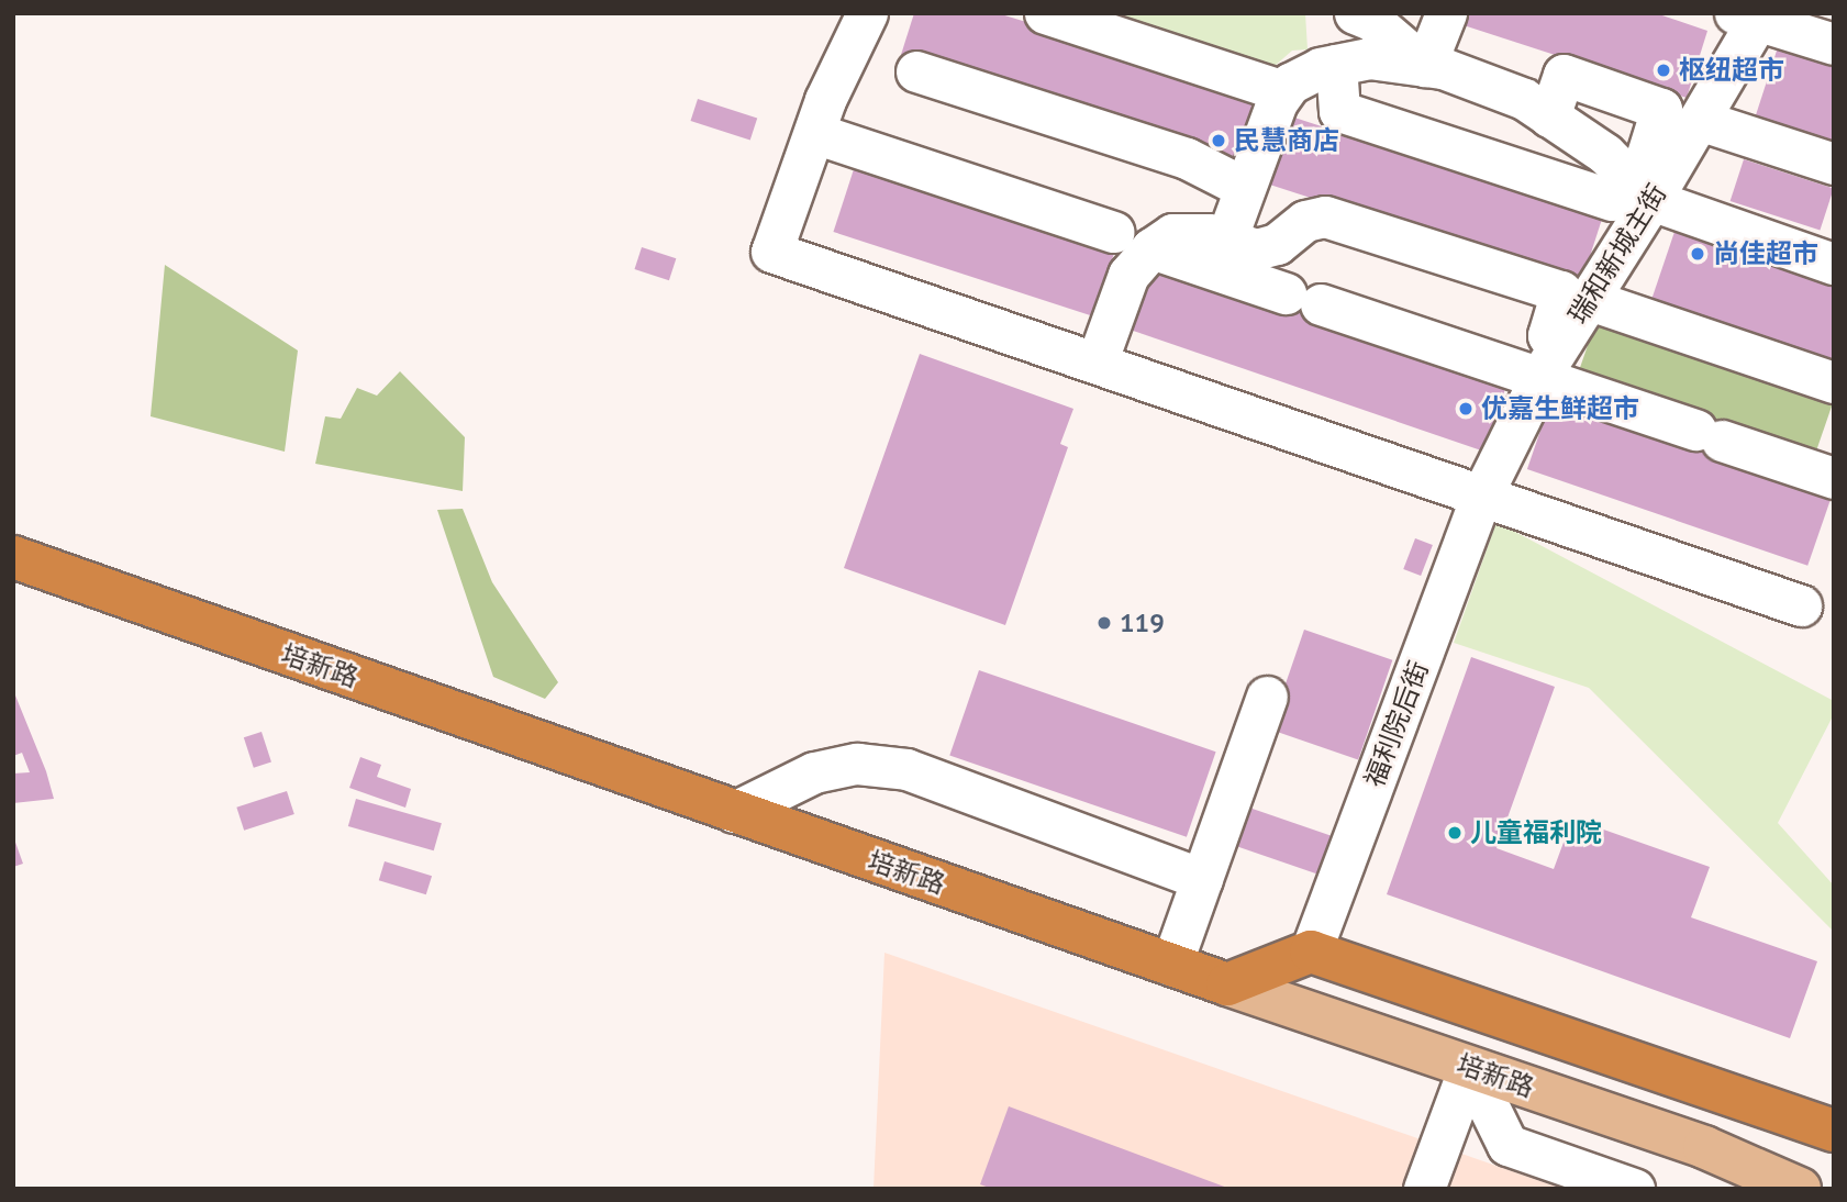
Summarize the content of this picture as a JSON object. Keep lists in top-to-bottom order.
{
  "streets": {
    "highway": ["培新路"],
    "street": ["瑞和新城主街", "福利院后街"]
  },
  "crossings": [
    ["瑞和新城主街", "福利院后街"]
  ],
  "places": [
    "枢纽超市",
    "民慧商店",
    "尚佳超市",
    "优嘉生鲜超市",
    "119",
    "儿童福利院"
  ]
}
